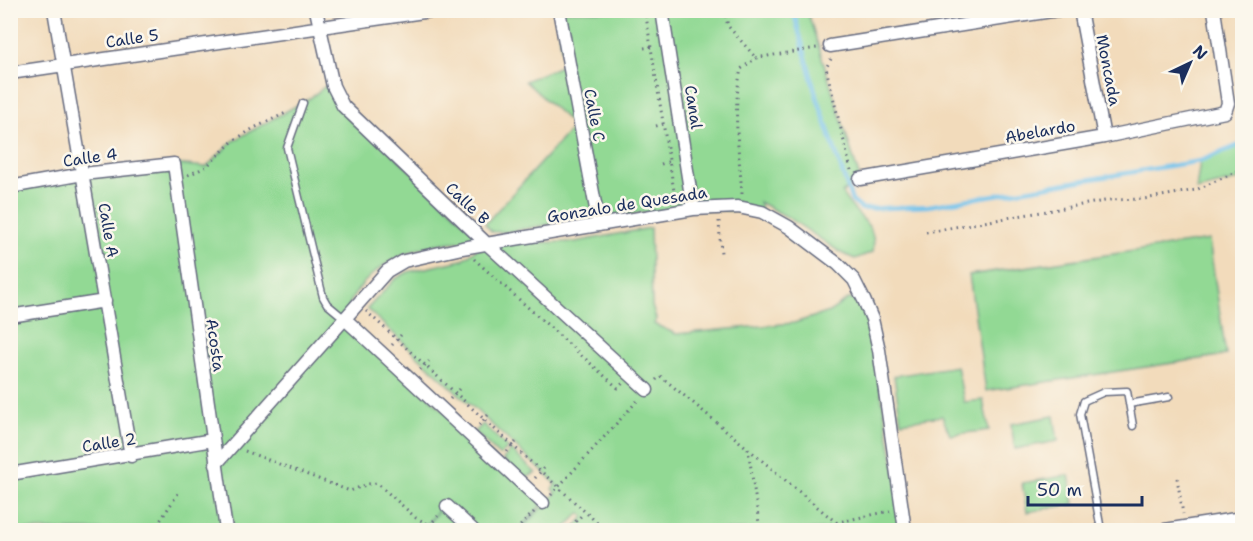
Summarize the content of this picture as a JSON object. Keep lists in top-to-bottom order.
{
  "streets": {
    "street": [
      "Calle 5",
      "Moncada",
      "Canal",
      "Calle C",
      "Abelardo",
      "Calle 4",
      "Calle B",
      "Gonzalo de Quesada",
      "Calle A",
      "Acosta",
      "Calle 2"
    ]
  },
  "crossings": [
    ["Calle 5", "Calle B"],
    ["Calle 5", "Calle A"],
    ["Moncada", "Abelardo"],
    ["Canal", "Gonzalo de Quesada"],
    ["Calle C", "Gonzalo de Quesada"],
    ["Calle 4", "Calle A"],
    ["Calle 4", "Acosta"],
    ["Calle B", "Gonzalo de Quesada"],
    ["Gonzalo de Quesada", "Acosta"],
    ["Calle A", "Calle 2"],
    ["Acosta", "Calle 2"]
  ],
  "scale_bar": "50 m",
  "north": "top right"
}
